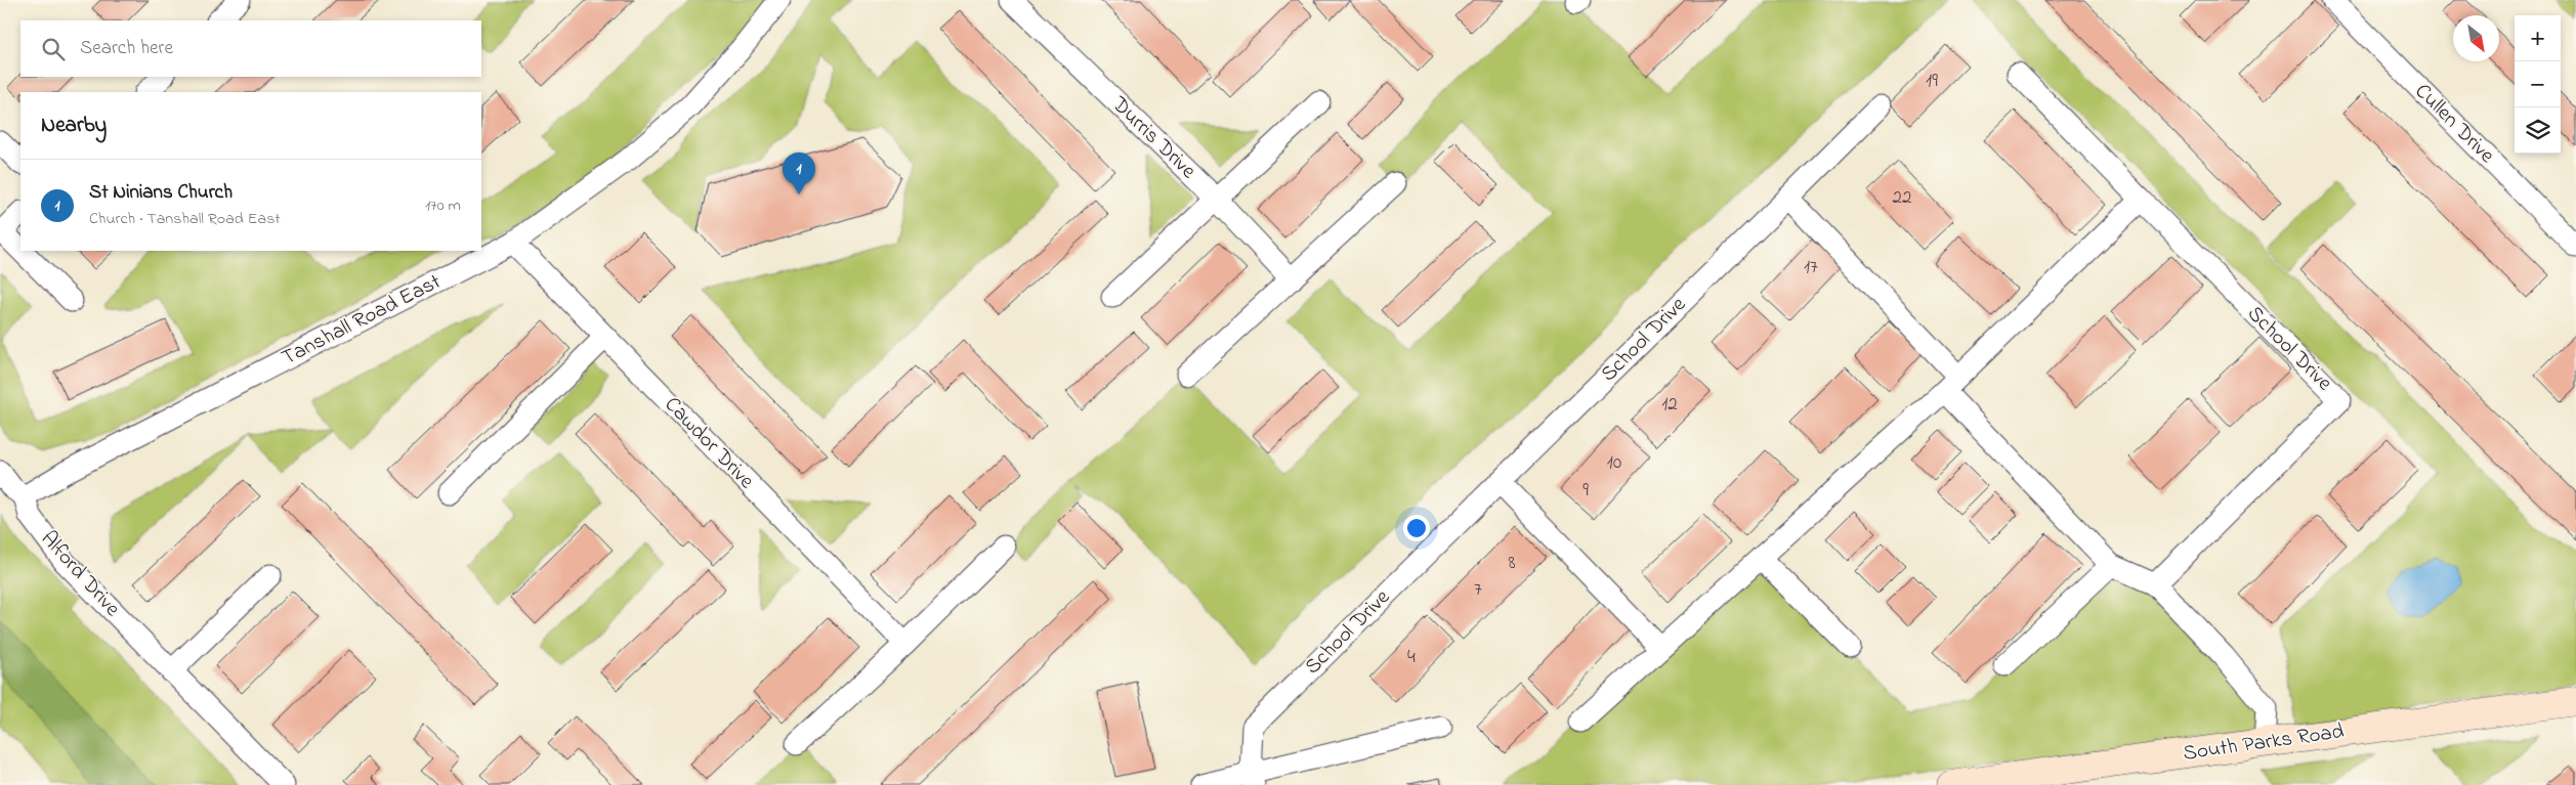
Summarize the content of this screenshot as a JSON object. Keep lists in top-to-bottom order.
{
  "streets": {
    "street": [
      "Cullen Drive",
      "Durris Drive",
      "Tanshall Road East",
      "School Drive",
      "Cawdor Drive",
      "Alford Drive",
      "South Parks Road"
    ]
  },
  "crossings": [
    ["Tanshall Road East", "Cawdor Drive"],
    ["Tanshall Road East", "Alford Drive"]
  ],
  "house_numbers": [
    "19",
    "22",
    "17",
    "12",
    "10",
    "9",
    "8",
    "7",
    "4"
  ],
  "north": "bottom right",
  "page": {
    "map_buttons": ["+", "−"],
    "search": "Search here",
    "heading": "Nearby",
    "pins": "1",
    "list": [
      {
        "mark": "1",
        "name": "St Ninians Church",
        "note": "Church · Tanshall Road East",
        "value": "170 m"
      }
    ]
  }
}
